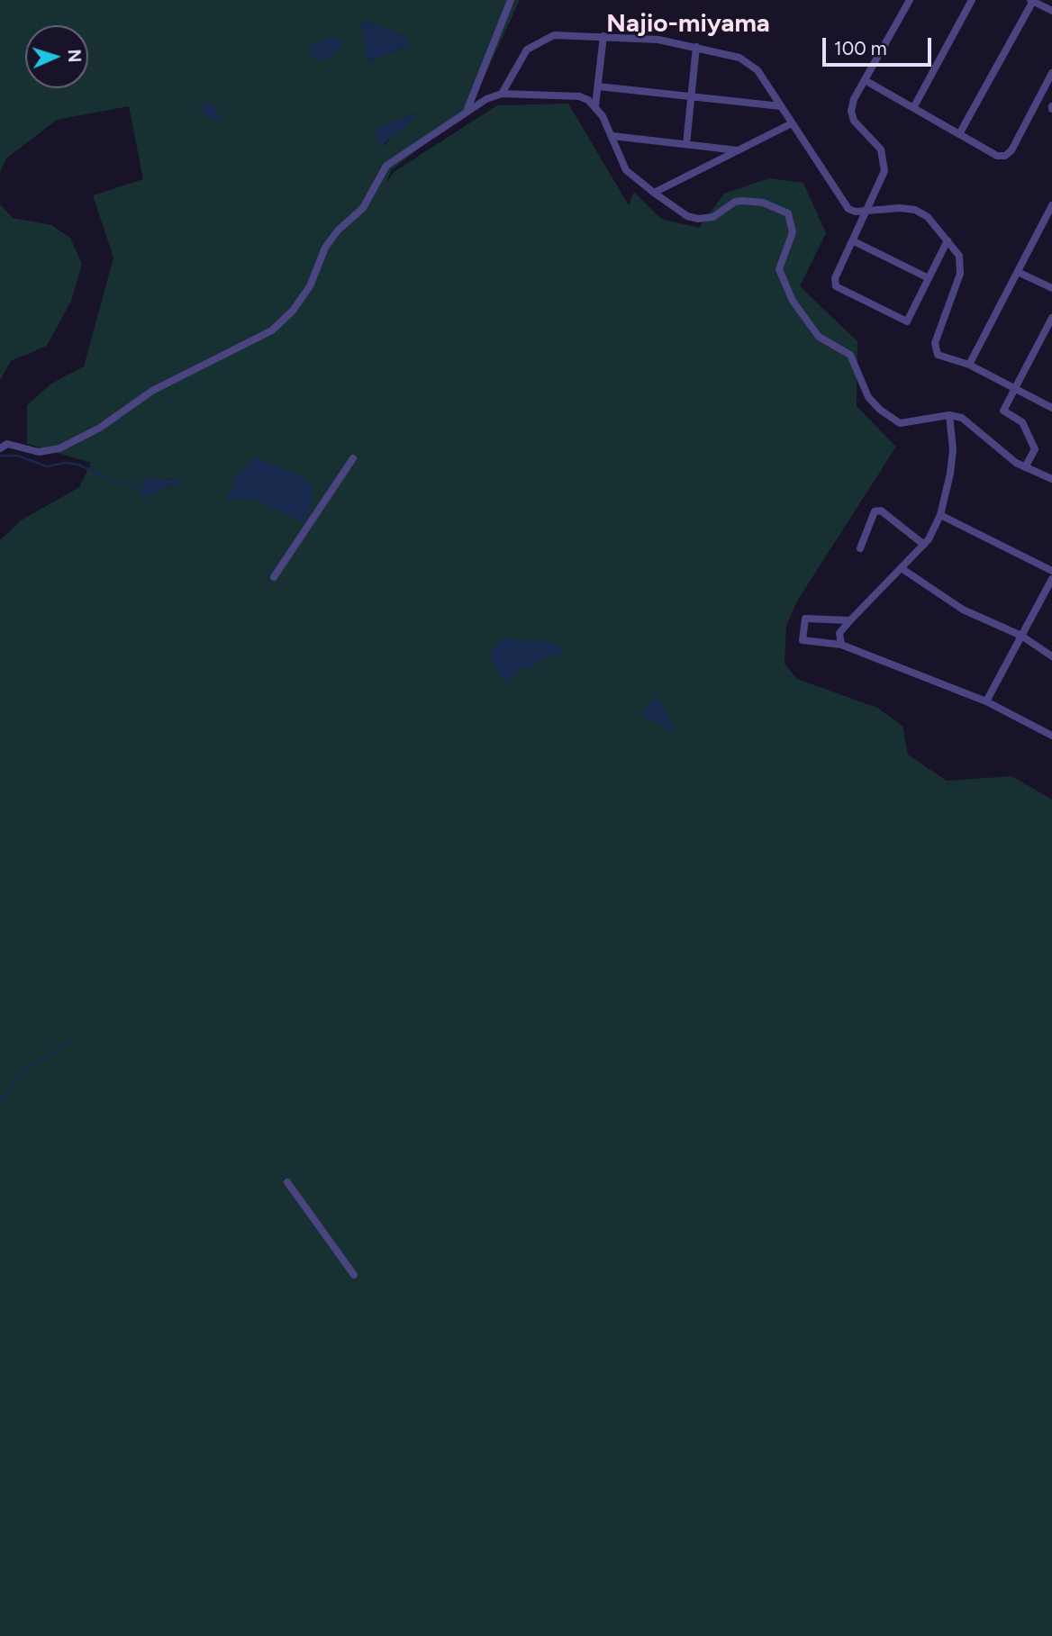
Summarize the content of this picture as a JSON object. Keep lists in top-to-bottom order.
{
  "districts": ["Najio-miyama"],
  "scale_bar": "100 m",
  "north": "right"
}
